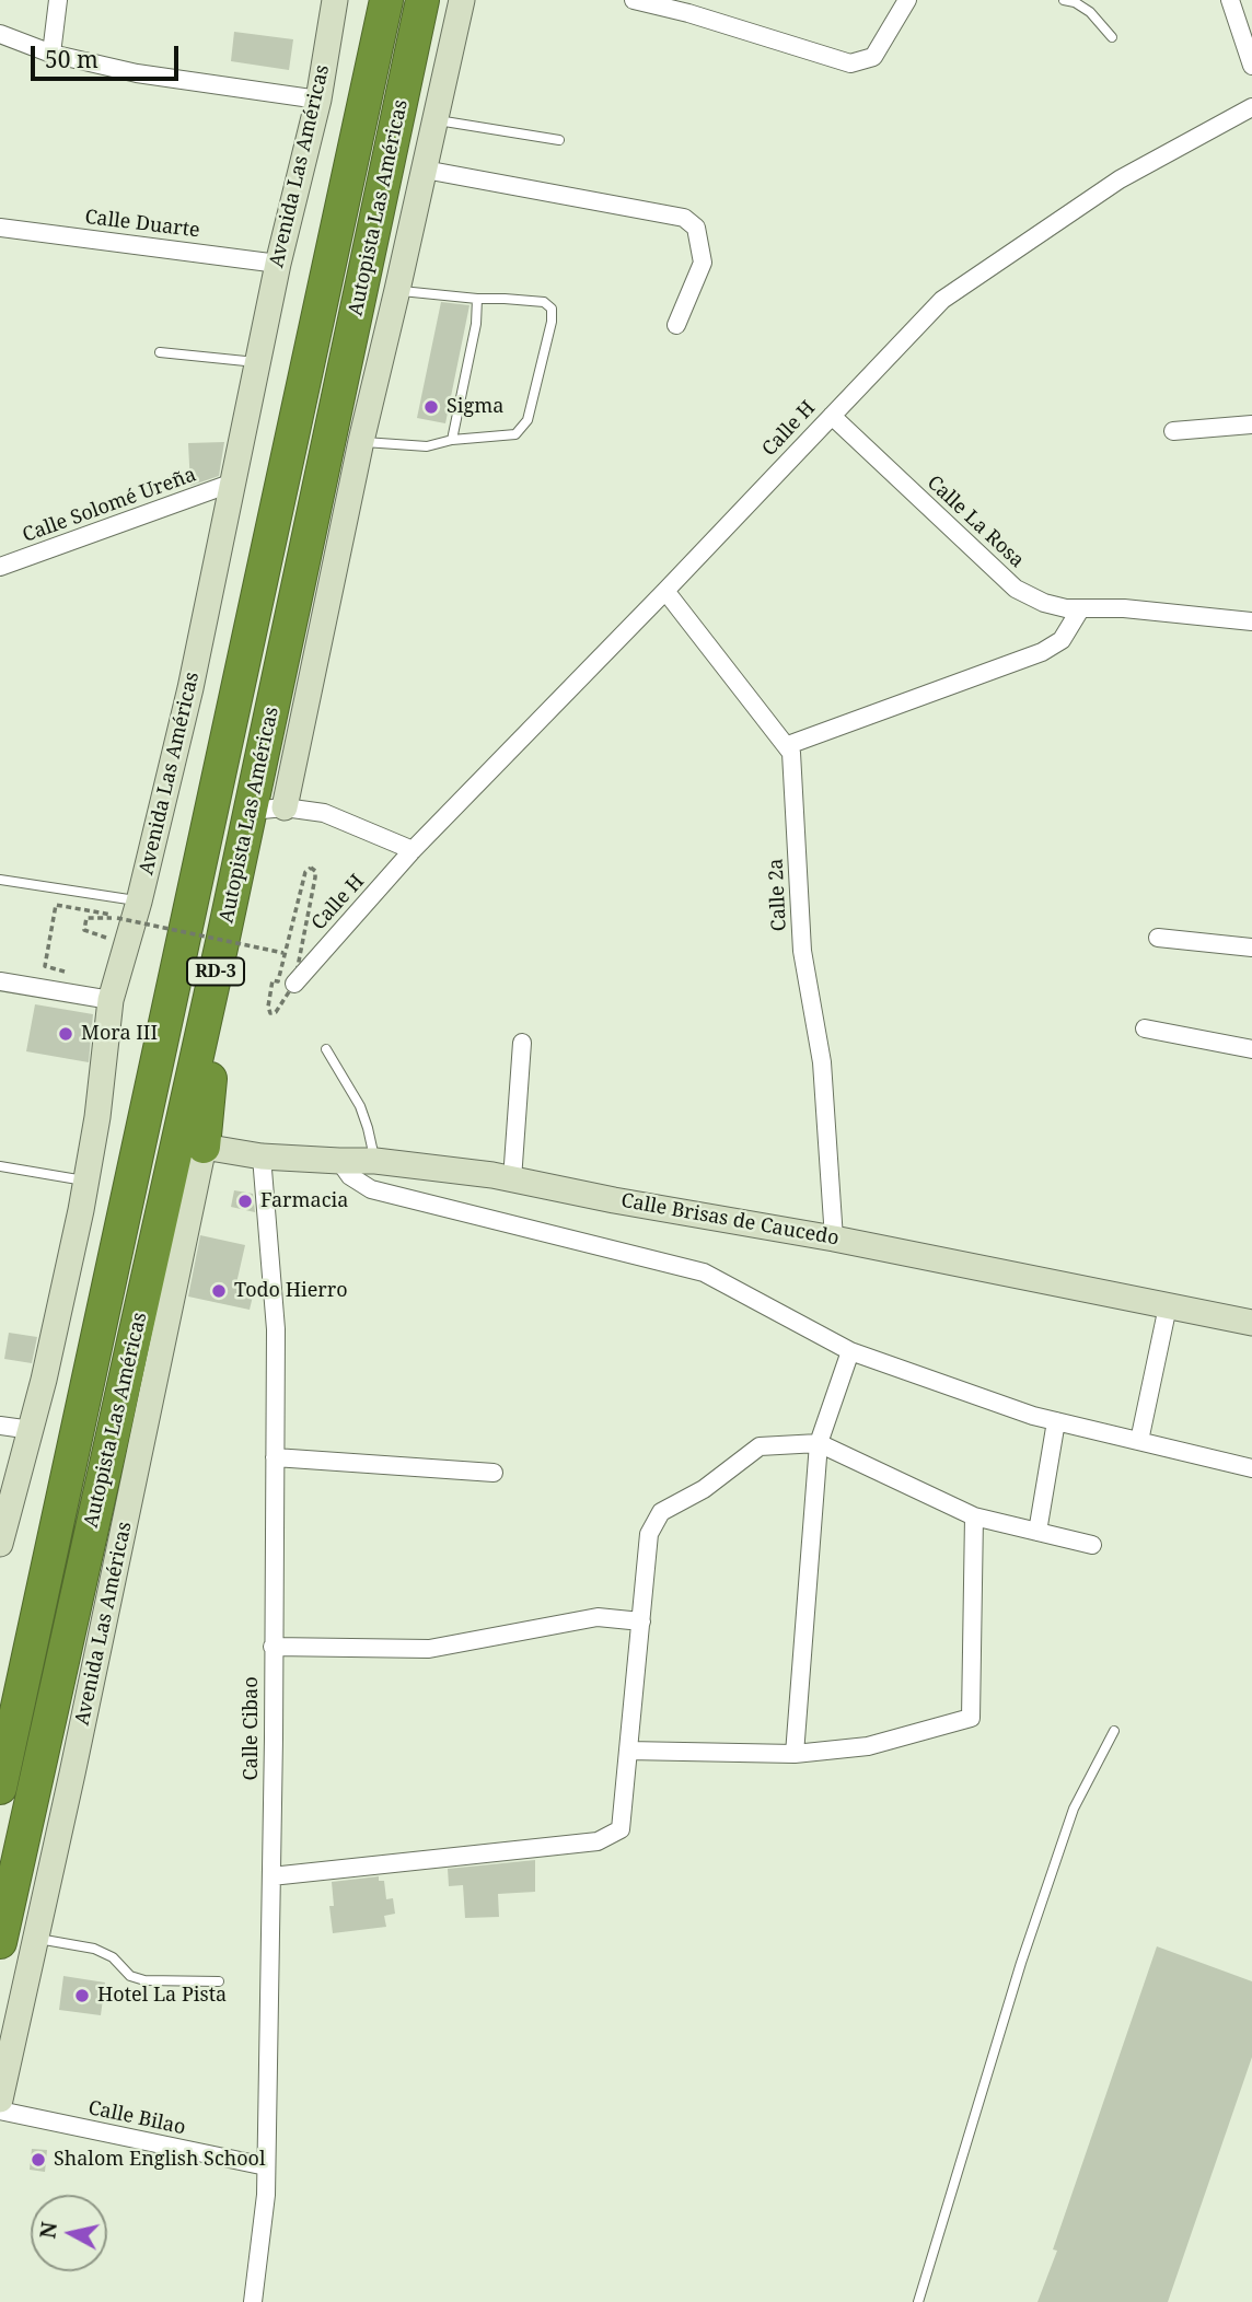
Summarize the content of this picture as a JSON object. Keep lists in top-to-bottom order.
{
  "streets": {
    "highway": ["Autopista Las Américas", "RD-3"],
    "street": [
      "Avenida Las Américas",
      "Calle Duarte",
      "Calle H",
      "Calle Solomé Ureña",
      "Calle La Rosa",
      "Calle 2a",
      "Calle Brisas de Caucedo",
      "Calle Cibao",
      "Calle Bilao"
    ]
  },
  "crossings": [
    ["Avenida Las Américas", "Calle Duarte"],
    ["Avenida Las Américas", "Calle Solomé Ureña"],
    ["Avenida Las Américas", "Calle Brisas de Caucedo"],
    ["Calle H", "Calle La Rosa"],
    ["Calle H", "Calle 2a"],
    ["Calle 2a", "Calle Brisas de Caucedo"],
    ["Calle Brisas de Caucedo", "Calle Cibao"],
    ["Calle Cibao", "Calle Bilao"]
  ],
  "places": [
    "Sigma",
    "Mora III",
    "Farmacia",
    "Todo Hierro",
    "Hotel La Pista",
    "Shalom English School"
  ],
  "scale_bar": "50 m",
  "north": "left"
}
